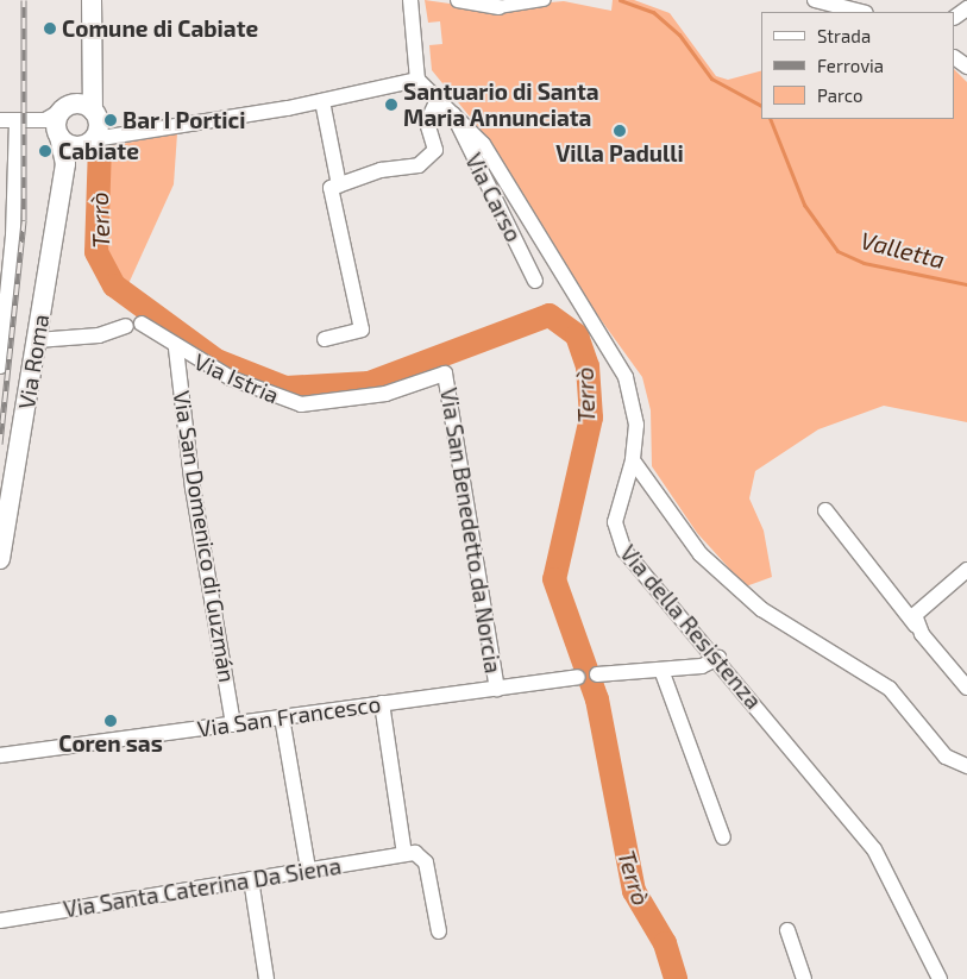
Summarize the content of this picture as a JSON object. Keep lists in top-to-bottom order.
{
  "streets": {
    "street": [
      "Via Carso",
      "Via Roma",
      "Via Istria",
      "Via San Benedetto da Norcia",
      "Via San Domenico di Guzmán",
      "Via della Resistenza",
      "Via San Francesco",
      "Via Santa Caterina Da Siena"
    ]
  },
  "crossings": [
    ["Via Carso", "Via della Resistenza"],
    ["Via Roma", "Via Istria"],
    ["Via Istria", "Via San Benedetto da Norcia"],
    ["Via Istria", "Via San Domenico di Guzmán"],
    ["Via San Benedetto da Norcia", "Via San Francesco"],
    ["Via San Domenico di Guzmán", "Via San Francesco"]
  ],
  "water": ["Terrò", "Valletta"],
  "places": [
    "Comune di Cabiate",
    "Santuario di Santa Maria Annunciata",
    "Bar I Portici",
    "Villa Padulli",
    "Cabiate",
    "Coren sas"
  ],
  "legend": ["Strada", "Ferrovia", "Parco"]
}
